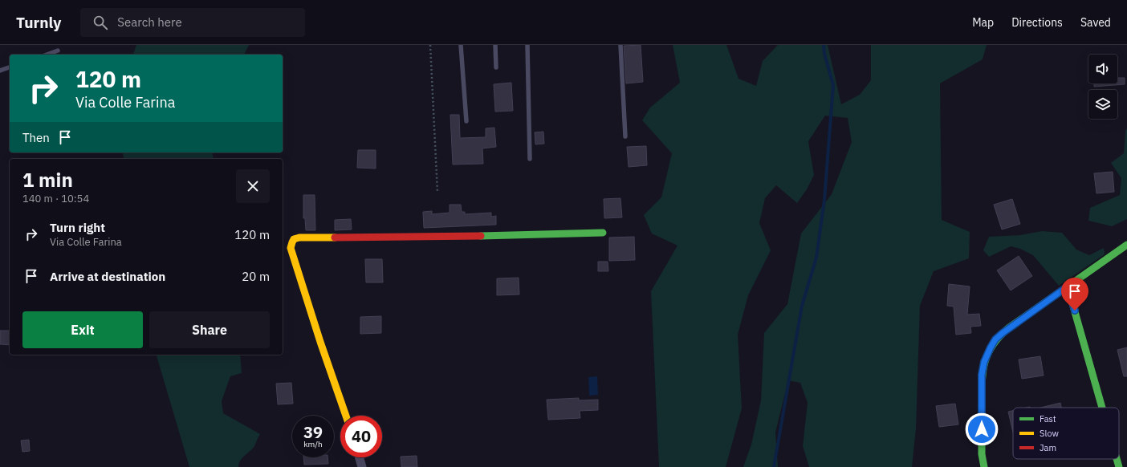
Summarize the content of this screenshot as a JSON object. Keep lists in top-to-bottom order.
{
  "legend": ["Fast", "Slow", "Jam"],
  "page": {
    "header": "Turnly",
    "search": "Search here",
    "nav": ["Map", "Directions", "Saved"],
    "turn": ["120 m", "Via Colle Farina"],
    "then": "Then",
    "heading": ["1 min", "140 m · 10:54"],
    "list": [
      {
        "name": "Turn right",
        "note": "Via Colle Farina",
        "value": "120 m"
      },
      {
        "name": "Arrive at destination",
        "value": "20 m"
      }
    ],
    "buttons": ["Exit", "Share"],
    "speed": "39 km/h",
    "limit": "40"
  }
}
